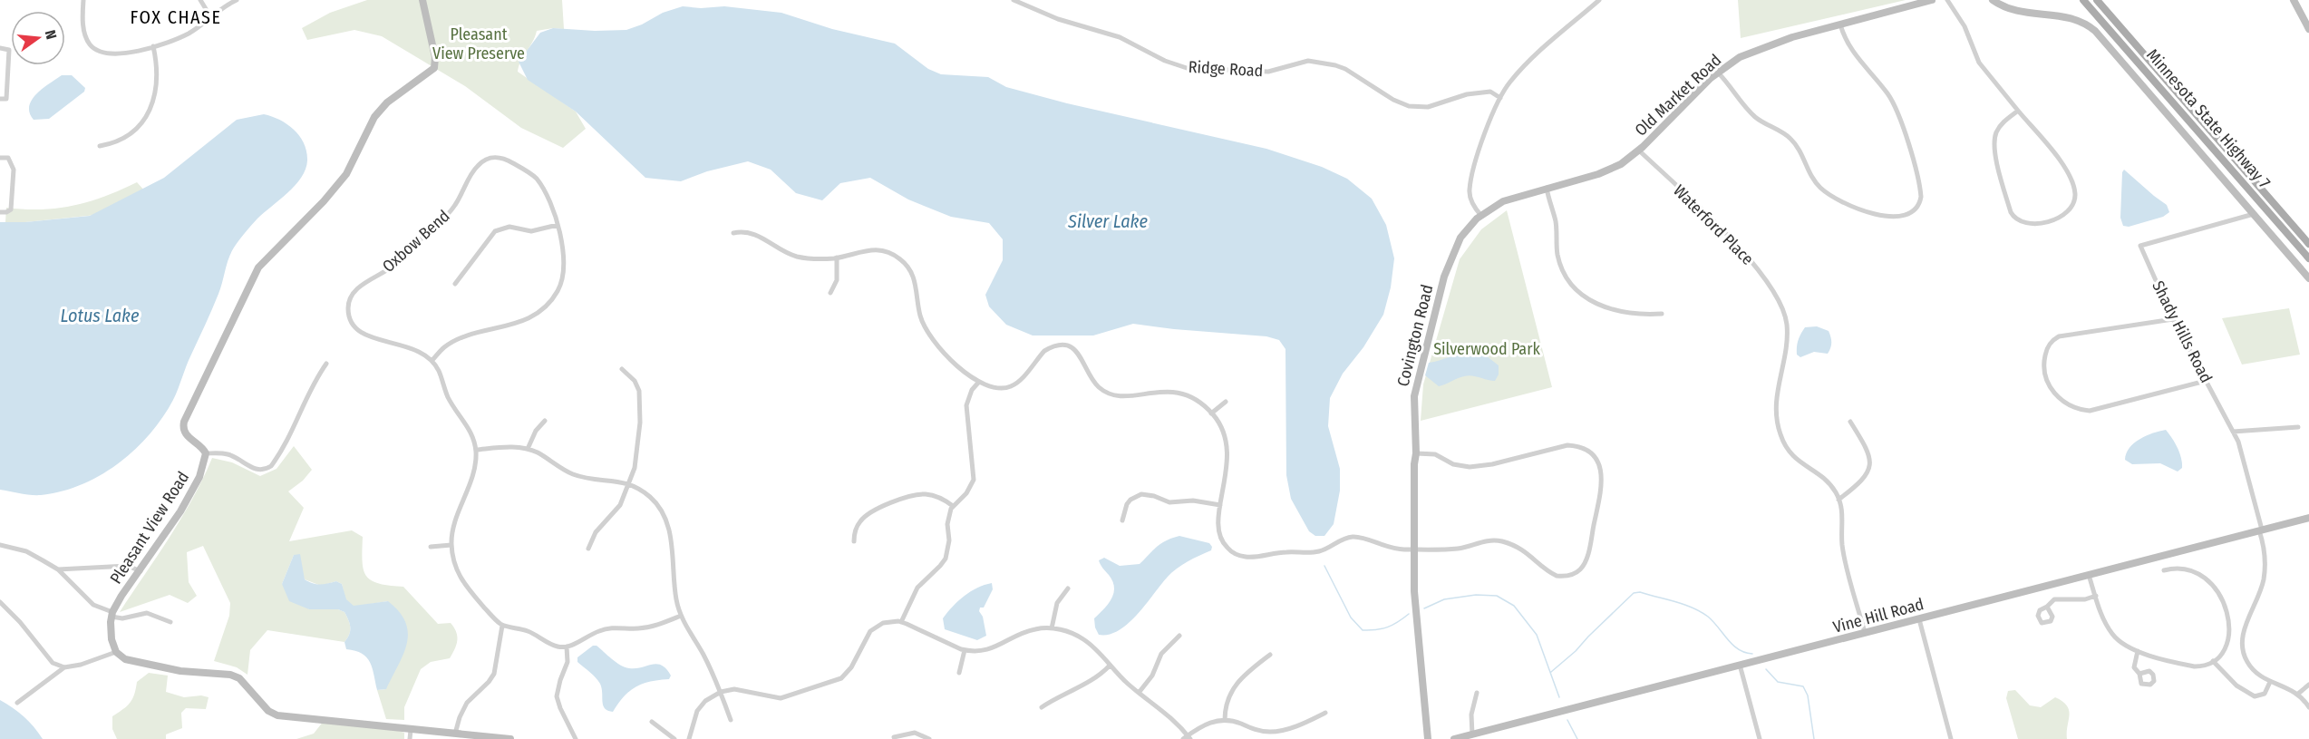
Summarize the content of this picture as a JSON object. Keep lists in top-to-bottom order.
{
  "streets": {
    "main road": ["Minnesota State Highway 7"],
    "street": [
      "Ridge Road",
      "Old Market Road",
      "Waterford Place",
      "Oxbow Bend",
      "Shady Hills Road",
      "Covington Road",
      "Pleasant View Road",
      "Vine Hill Road"
    ]
  },
  "crossings": [
    ["Old Market Road", "Waterford Place"],
    ["Old Market Road", "Covington Road"],
    ["Waterford Place", "Vine Hill Road"],
    ["Shady Hills Road", "Vine Hill Road"]
  ],
  "districts": ["FOX CHASE"],
  "water": ["Silver Lake", "Lotus Lake"],
  "parks": ["Pleasant View Preserve", "Silverwood Park"],
  "north": "right"
}
